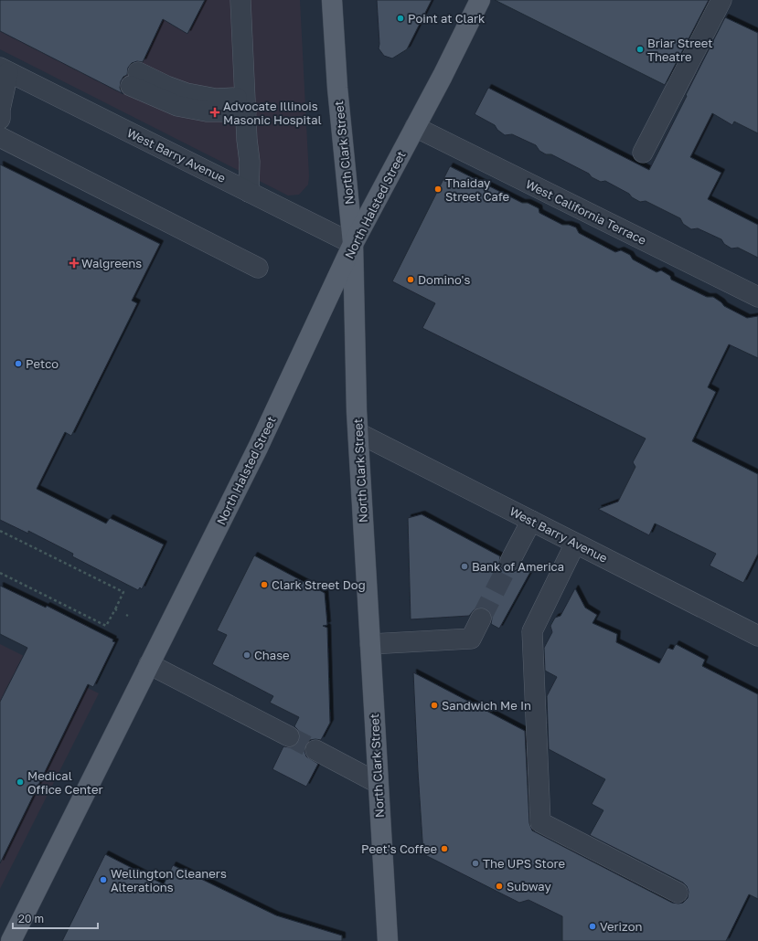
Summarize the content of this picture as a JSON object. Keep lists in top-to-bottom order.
{
  "streets": {
    "main road": ["North Clark Street", "North Halsted Street"],
    "street": ["West Barry Avenue", "West California Terrace"]
  },
  "crossings": [
    ["North Clark Street", "West Barry Avenue"],
    ["North Clark Street", "North Halsted Street"],
    ["West Barry Avenue", "North Halsted Street"],
    ["North Halsted Street", "West California Terrace"]
  ],
  "places": {
    "other": [
      "Point at Clark",
      "Briar Street Theatre",
      "Thaiday Street Cafe",
      "Domino's",
      "Petco",
      "Bank of America",
      "Clark Street Dog",
      "Chase",
      "Sandwich Me In",
      "Medical Office Center",
      "Peet's Coffee",
      "The UPS Store",
      "Wellington Cleaners Alterations",
      "Subway",
      "Verizon"
    ],
    "health": ["Advocate Illinois Masonic Hospital", "Walgreens"]
  },
  "scale_bar": "20 m"
}
